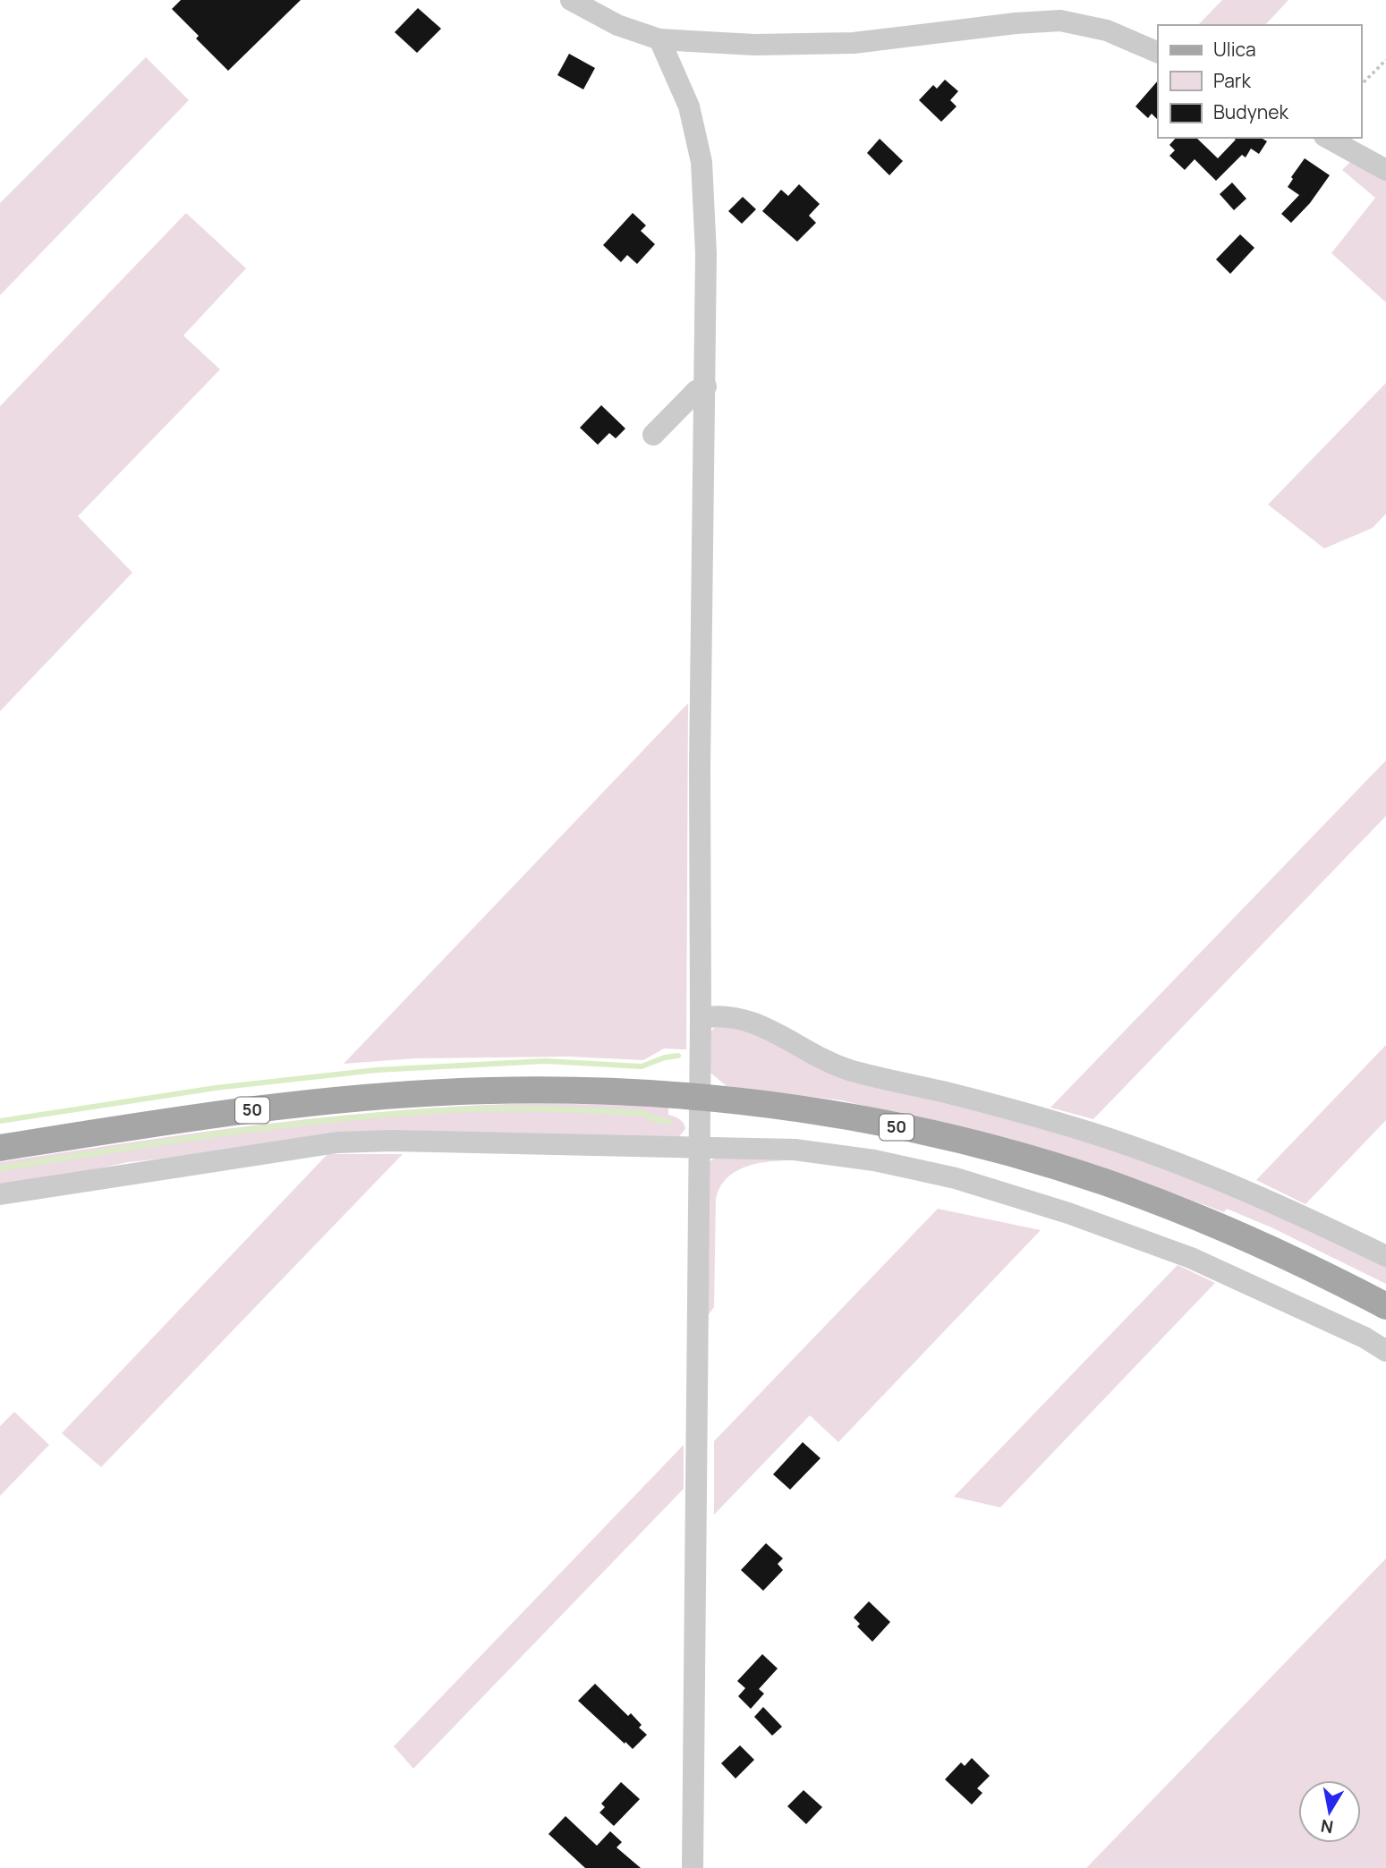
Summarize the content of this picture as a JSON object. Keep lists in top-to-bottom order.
{
  "streets": {
    "main road": ["50"]
  },
  "legend": ["Ulica", "Park", "Budynek"],
  "north": "bottom"
}
